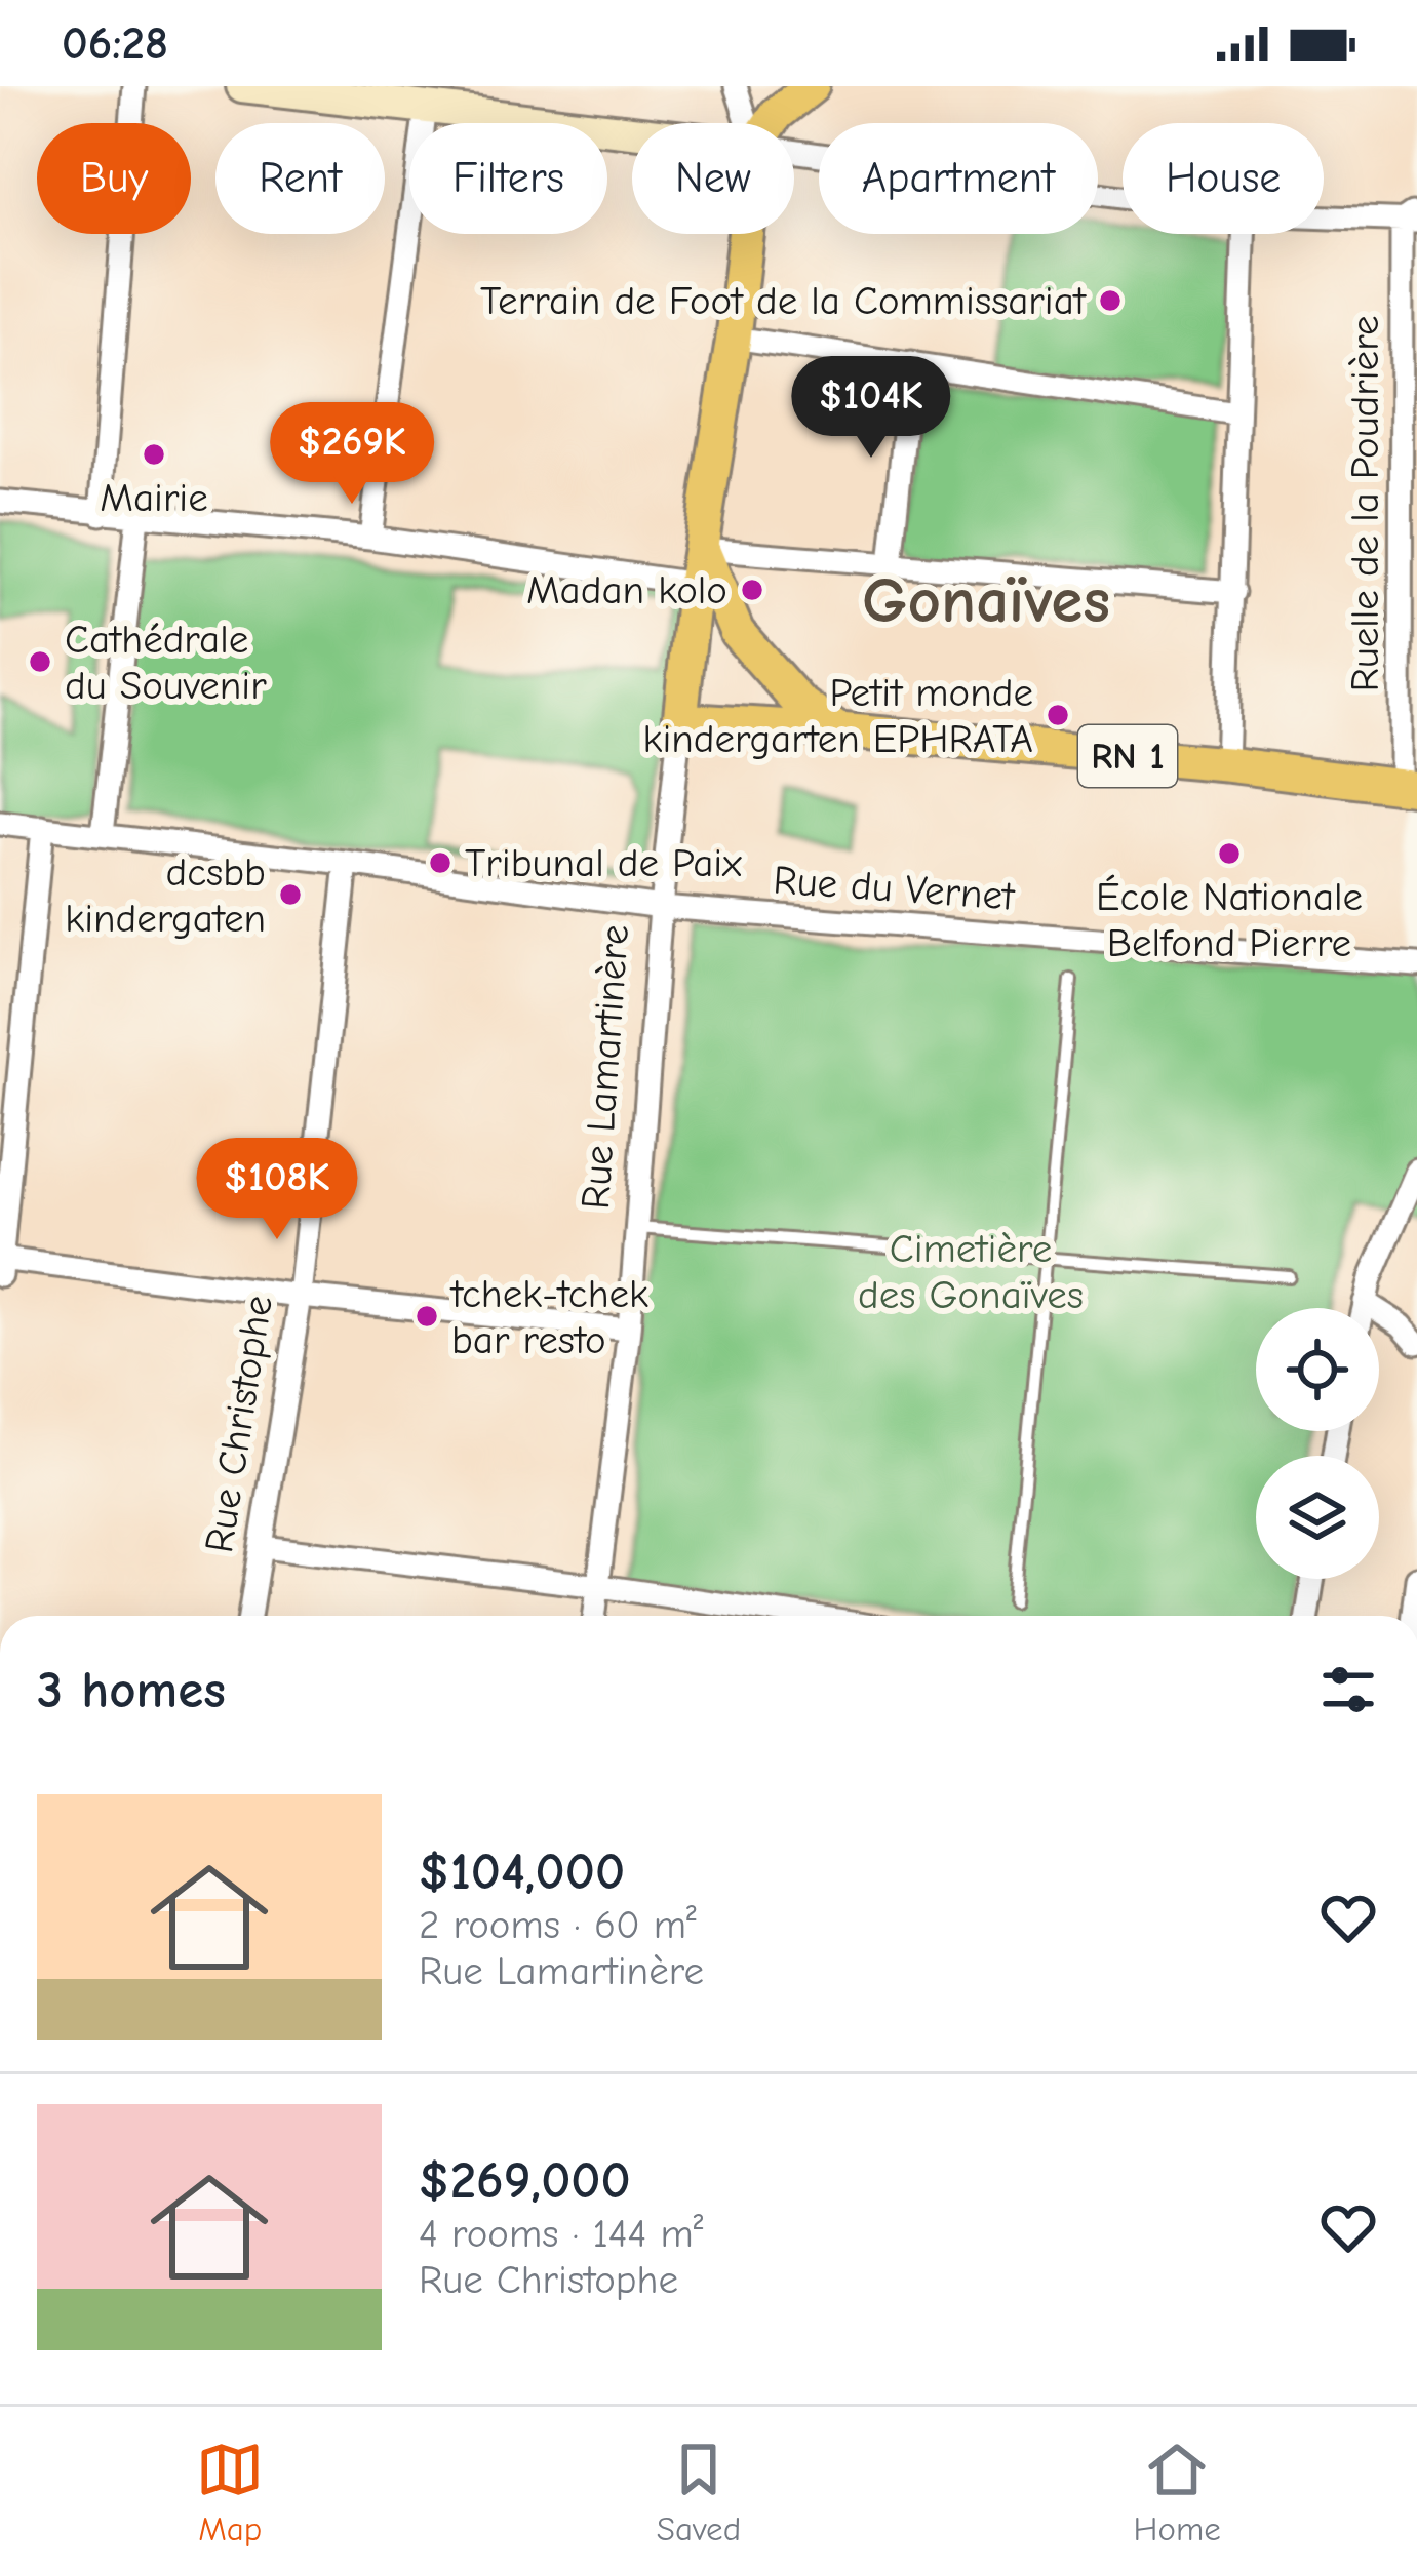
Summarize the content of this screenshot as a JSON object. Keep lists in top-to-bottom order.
{
  "streets": {
    "main road": ["RN 1", "Rue Lamartinère"],
    "street": ["Ruelle de la Poudrière", "Rue du Vernet", "Rue Christophe"]
  },
  "crossings": [
    ["Ruelle de la Poudrière", "RN 1"],
    ["RN 1", "Rue Lamartinère"],
    ["Rue du Vernet", "Rue Lamartinère"],
    ["Rue du Vernet", "Rue Christophe"]
  ],
  "districts": ["Gonaïves"],
  "parks": ["Cimetière des Gonaïves"],
  "places": [
    "Terrain de Foot de la Commissariat",
    "Mairie",
    "Madan kolo",
    "Cathédrale du Souvenir",
    "Petit monde kindergarten EPHRATA",
    "École Nationale Belfond Pierre",
    "Tribunal de Paix",
    "dcsbb kindergaten",
    "tchek-tchek bar resto"
  ],
  "page": {
    "status": "06:28",
    "chip": [
      "Buy",
      "Rent",
      "Filters",
      "New",
      "Apartment",
      "House"
    ],
    "price": ["$104K", "$269K", "$108K"],
    "heading": "3 homes",
    "list": [
      {
        "name": "$104,000",
        "note": "2 rooms · 60 m² · Rue Lamartinère"
      },
      {
        "name": "$269,000",
        "note": "4 rooms · 144 m² · Rue Christophe"
      }
    ],
    "tabs": ["Map", "Saved", "Home"]
  }
}
